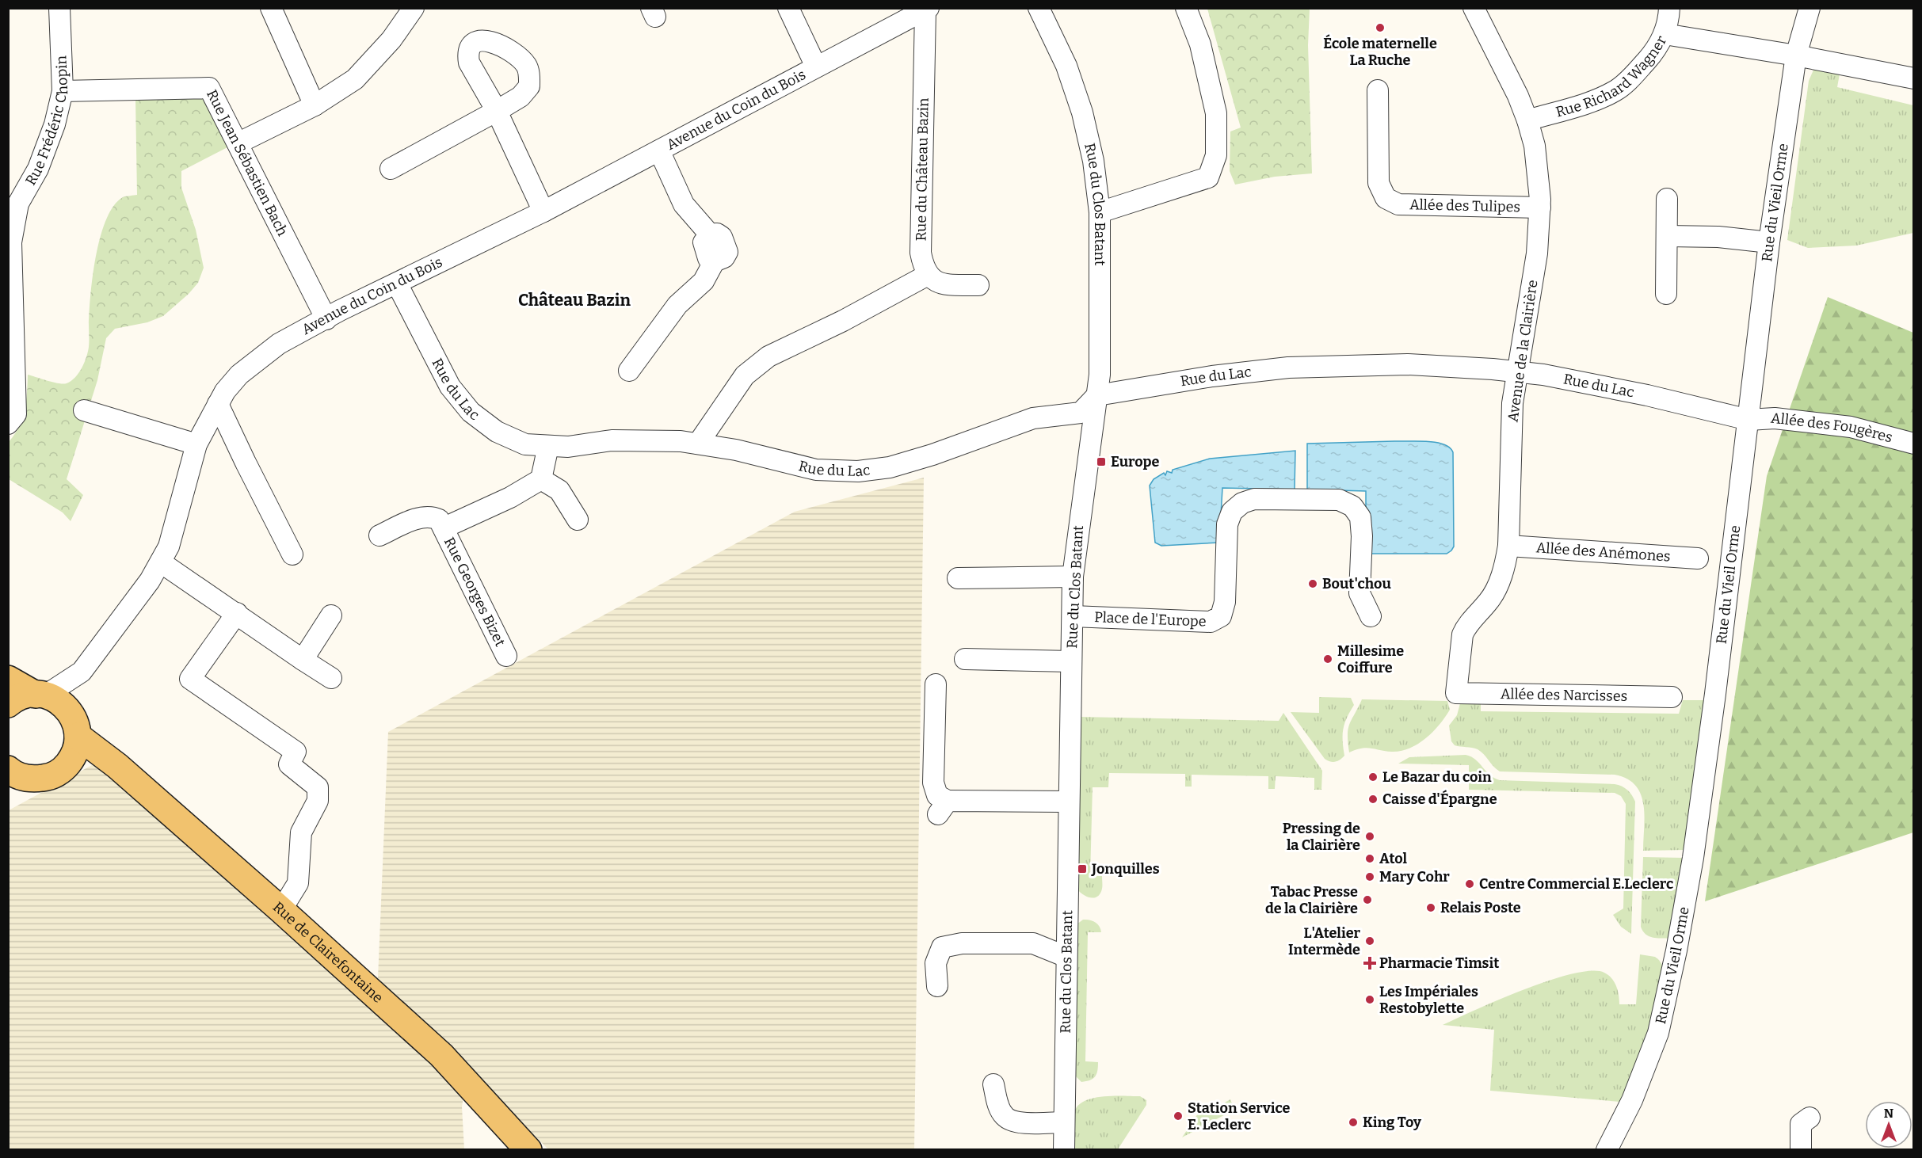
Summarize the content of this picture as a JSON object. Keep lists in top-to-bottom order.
{
  "streets": {
    "main road": ["Rue de Clairefontaine"],
    "street": [
      "Rue Richard Wagner",
      "Avenue du Coin du Bois",
      "Rue Frédéric Chopin",
      "Rue Jean Sébastien Bach",
      "Rue du Château Bazin",
      "Rue du Vieil Orme",
      "Rue du Clos Batant",
      "Allée des Tulipes",
      "Avenue de la Clairière",
      "Rue du Lac",
      "Allée des Fougères",
      "Allée des Anémones",
      "Rue Georges Bizet",
      "Place de l'Europe",
      "Allée des Narcisses"
    ]
  },
  "crossings": [
    ["Rue Richard Wagner", "Avenue de la Clairière"],
    ["Avenue du Coin du Bois", "Rue Jean Sébastien Bach"],
    ["Avenue du Coin du Bois", "Rue du Château Bazin"],
    ["Avenue du Coin du Bois", "Rue du Lac"],
    ["Avenue du Coin du Bois", "Rue de Clairefontaine"],
    ["Rue Frédéric Chopin", "Rue Jean Sébastien Bach"],
    ["Rue du Vieil Orme", "Rue du Lac"],
    ["Rue du Vieil Orme", "Allée des Fougères"],
    ["Rue du Clos Batant", "Rue du Lac"],
    ["Rue du Clos Batant", "Place de l'Europe"],
    ["Allée des Tulipes", "Avenue de la Clairière"],
    ["Avenue de la Clairière", "Rue du Lac"],
    ["Avenue de la Clairière", "Allée des Anémones"],
    ["Avenue de la Clairière", "Allée des Narcisses"],
    ["Rue du Lac", "Allée des Fougères"]
  ],
  "districts": ["Château Bazin"],
  "places": {
    "other": [
      "École maternelle La Ruche",
      "Bout'chou",
      "Millesime Coiffure",
      "Le Bazar du coin",
      "Caisse d'Épargne",
      "Pressing de la Clairière",
      "Atol",
      "Mary Cohr",
      "Centre Commercial E.Leclerc",
      "Tabac Presse de la Clairière",
      "Relais Poste",
      "L'Atelier Intermède",
      "Les Impériales Restobylette",
      "Station Service E. Leclerc",
      "King Toy"
    ],
    "transit": ["Europe", "Jonquilles"],
    "health": ["Pharmacie Timsit"]
  },
  "north": "top"
}
